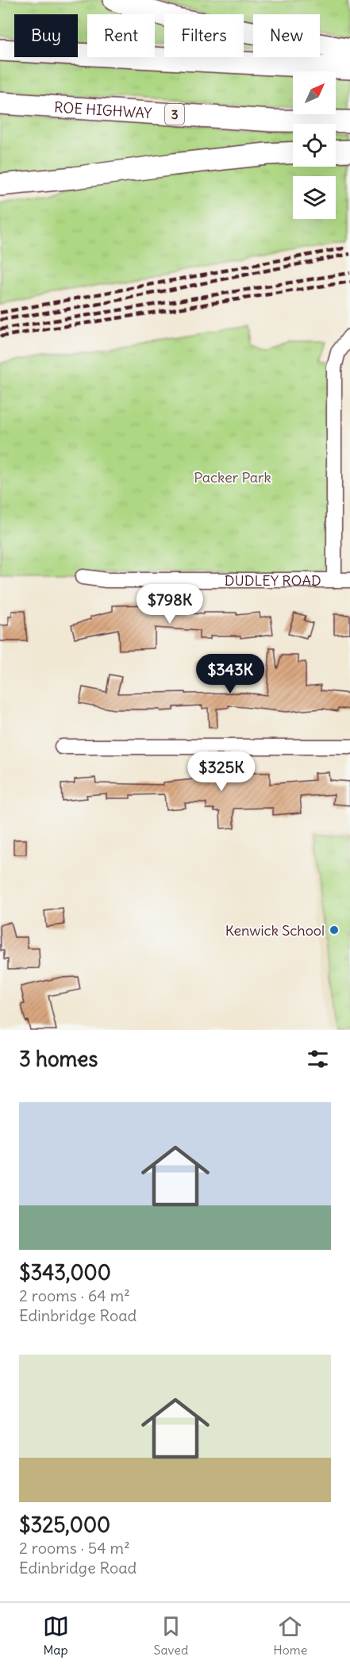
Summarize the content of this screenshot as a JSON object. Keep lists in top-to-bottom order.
{
  "streets": {
    "highway": ["ROE HIGHWAY", "3"],
    "street": ["DUDLEY ROAD"]
  },
  "parks": ["Packer Park"],
  "places": ["Kenwick School"],
  "north": "top right",
  "page": {
    "chip": [
      "Buy",
      "Rent",
      "Filters",
      "New"
    ],
    "price": ["$798K", "$343K", "$325K"],
    "heading": "3 homes",
    "list": [
      {
        "name": "$343,000",
        "note": "2 rooms · 64 m² · Edinbridge Road"
      },
      {
        "name": "$325,000",
        "note": "2 rooms · 54 m² · Edinbridge Road"
      }
    ],
    "tabs": ["Map", "Saved", "Home"]
  }
}
